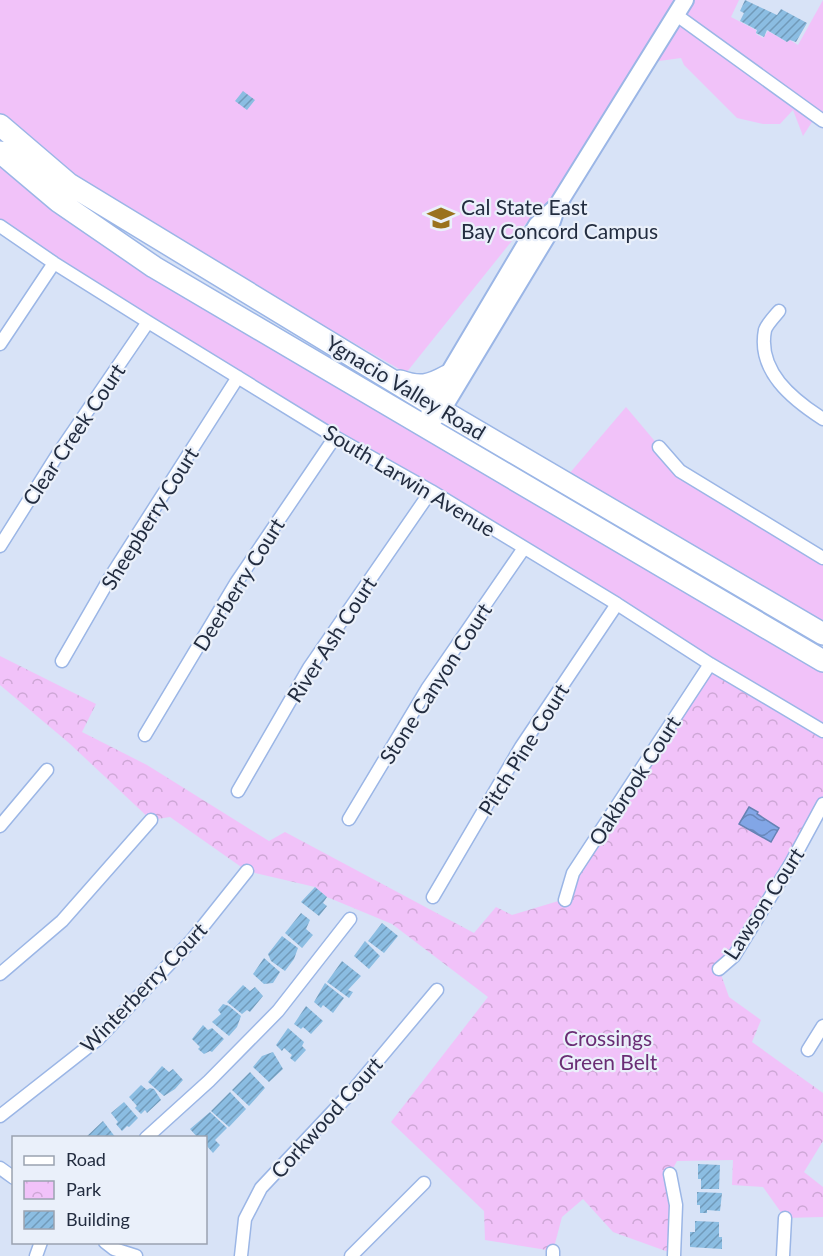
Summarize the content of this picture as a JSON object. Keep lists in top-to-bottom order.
{
  "streets": {
    "highway": ["Ygnacio Valley Road"],
    "street": [
      "Clear Creek Court",
      "South Larwin Avenue",
      "Sheepberry Court",
      "Deerberry Court",
      "River Ash Court",
      "Stone Canyon Court",
      "Pitch Pine Court",
      "Oakbrook Court",
      "Lawson Court",
      "Winterberry Court",
      "Corkwood Court"
    ]
  },
  "crossings": [
    ["Clear Creek Court", "South Larwin Avenue"],
    ["South Larwin Avenue", "Sheepberry Court"],
    ["South Larwin Avenue", "Deerberry Court"],
    ["South Larwin Avenue", "River Ash Court"],
    ["South Larwin Avenue", "Stone Canyon Court"],
    ["South Larwin Avenue", "Pitch Pine Court"],
    ["South Larwin Avenue", "Oakbrook Court"]
  ],
  "parks": ["Crossings Green Belt"],
  "places": {
    "school or university": ["Cal State East Bay Concord Campus"]
  },
  "legend": ["Road", "Park", "Building"]
}
